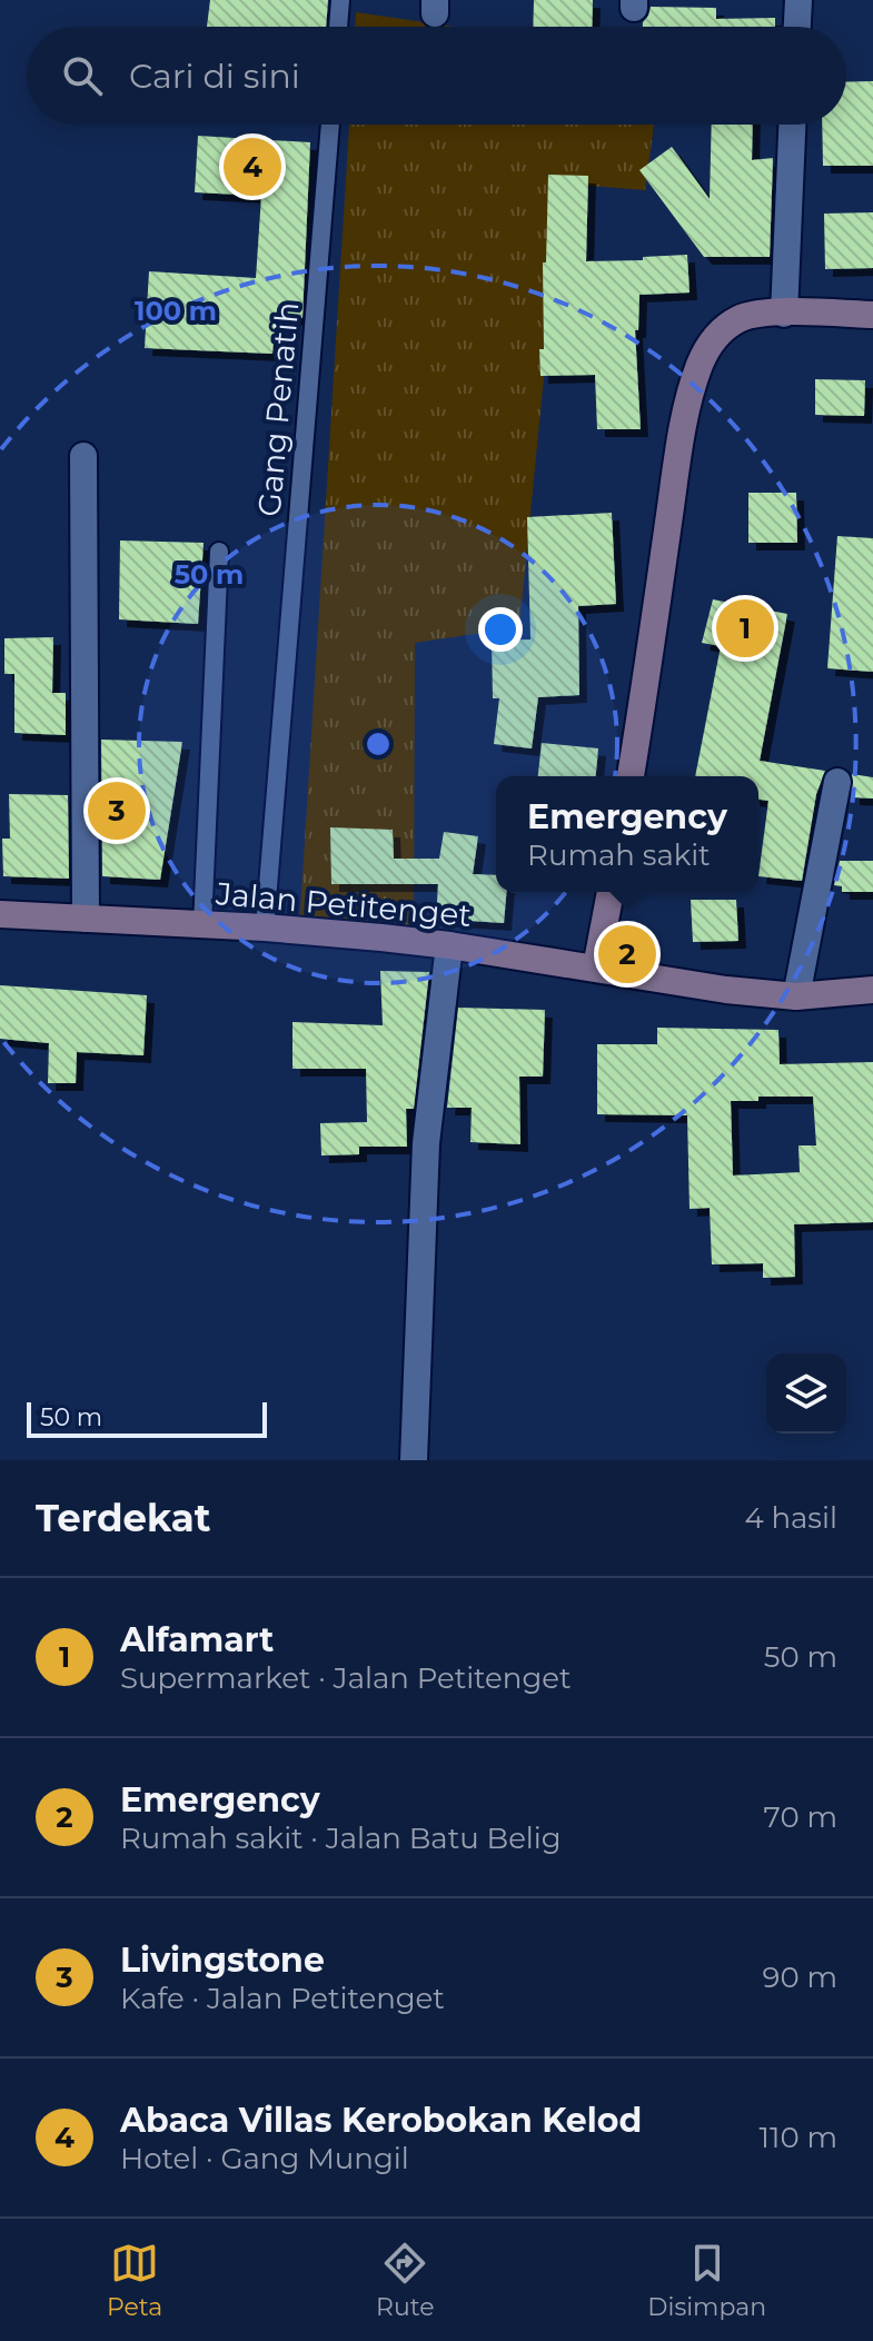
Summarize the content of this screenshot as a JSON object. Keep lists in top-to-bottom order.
{
  "streets": {
    "main road": ["Jalan Petitenget"],
    "lane": ["Gang Penatih"]
  },
  "crossings": [
    ["Gang Penatih", "Jalan Petitenget"]
  ],
  "scale_bar": "50 m",
  "page": {
    "search": "Cari di sini",
    "pins": [
      "4",
      "1",
      "3",
      "2"
    ],
    "popup": ["Emergency", "Rumah sakit"],
    "scale": "50 m",
    "heading": ["Terdekat", "4 hasil"],
    "list": [
      {
        "mark": "1",
        "name": "Alfamart",
        "note": "Supermarket · Jalan Petitenget",
        "value": "50 m"
      },
      {
        "mark": "2",
        "name": "Emergency",
        "note": "Rumah sakit · Jalan Batu Belig",
        "value": "70 m"
      },
      {
        "mark": "3",
        "name": "Livingstone",
        "note": "Kafe · Jalan Petitenget",
        "value": "90 m"
      },
      {
        "mark": "4",
        "name": "Abaca Villas Kerobokan Kelod",
        "note": "Hotel · Gang Mungil",
        "value": "110 m"
      }
    ],
    "nav": ["Peta", "Rute", "Disimpan"]
  },
  "rings": ["100 m", "50 m"]
}
